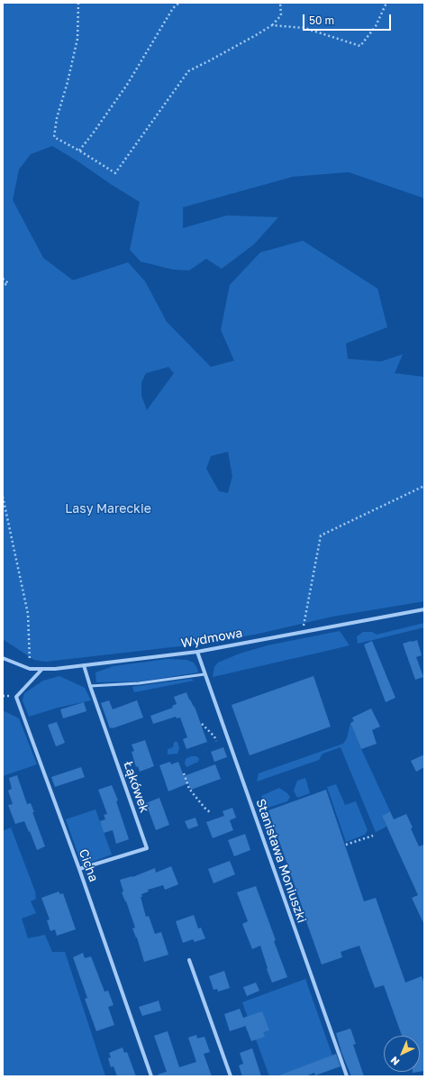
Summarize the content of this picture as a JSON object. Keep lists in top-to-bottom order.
{
  "streets": {
    "street": [
      "Wydmowa",
      "Łąkówek",
      "Stanisława Moniuszki",
      "Cicha"
    ]
  },
  "crossings": [
    ["Wydmowa", "Łąkówek"],
    ["Wydmowa", "Stanisława Moniuszki"],
    ["Wydmowa", "Cicha"],
    ["Łąkówek", "Cicha"]
  ],
  "parks": ["Lasy Mareckie"],
  "scale_bar": "50 m",
  "north": "bottom left"
}
